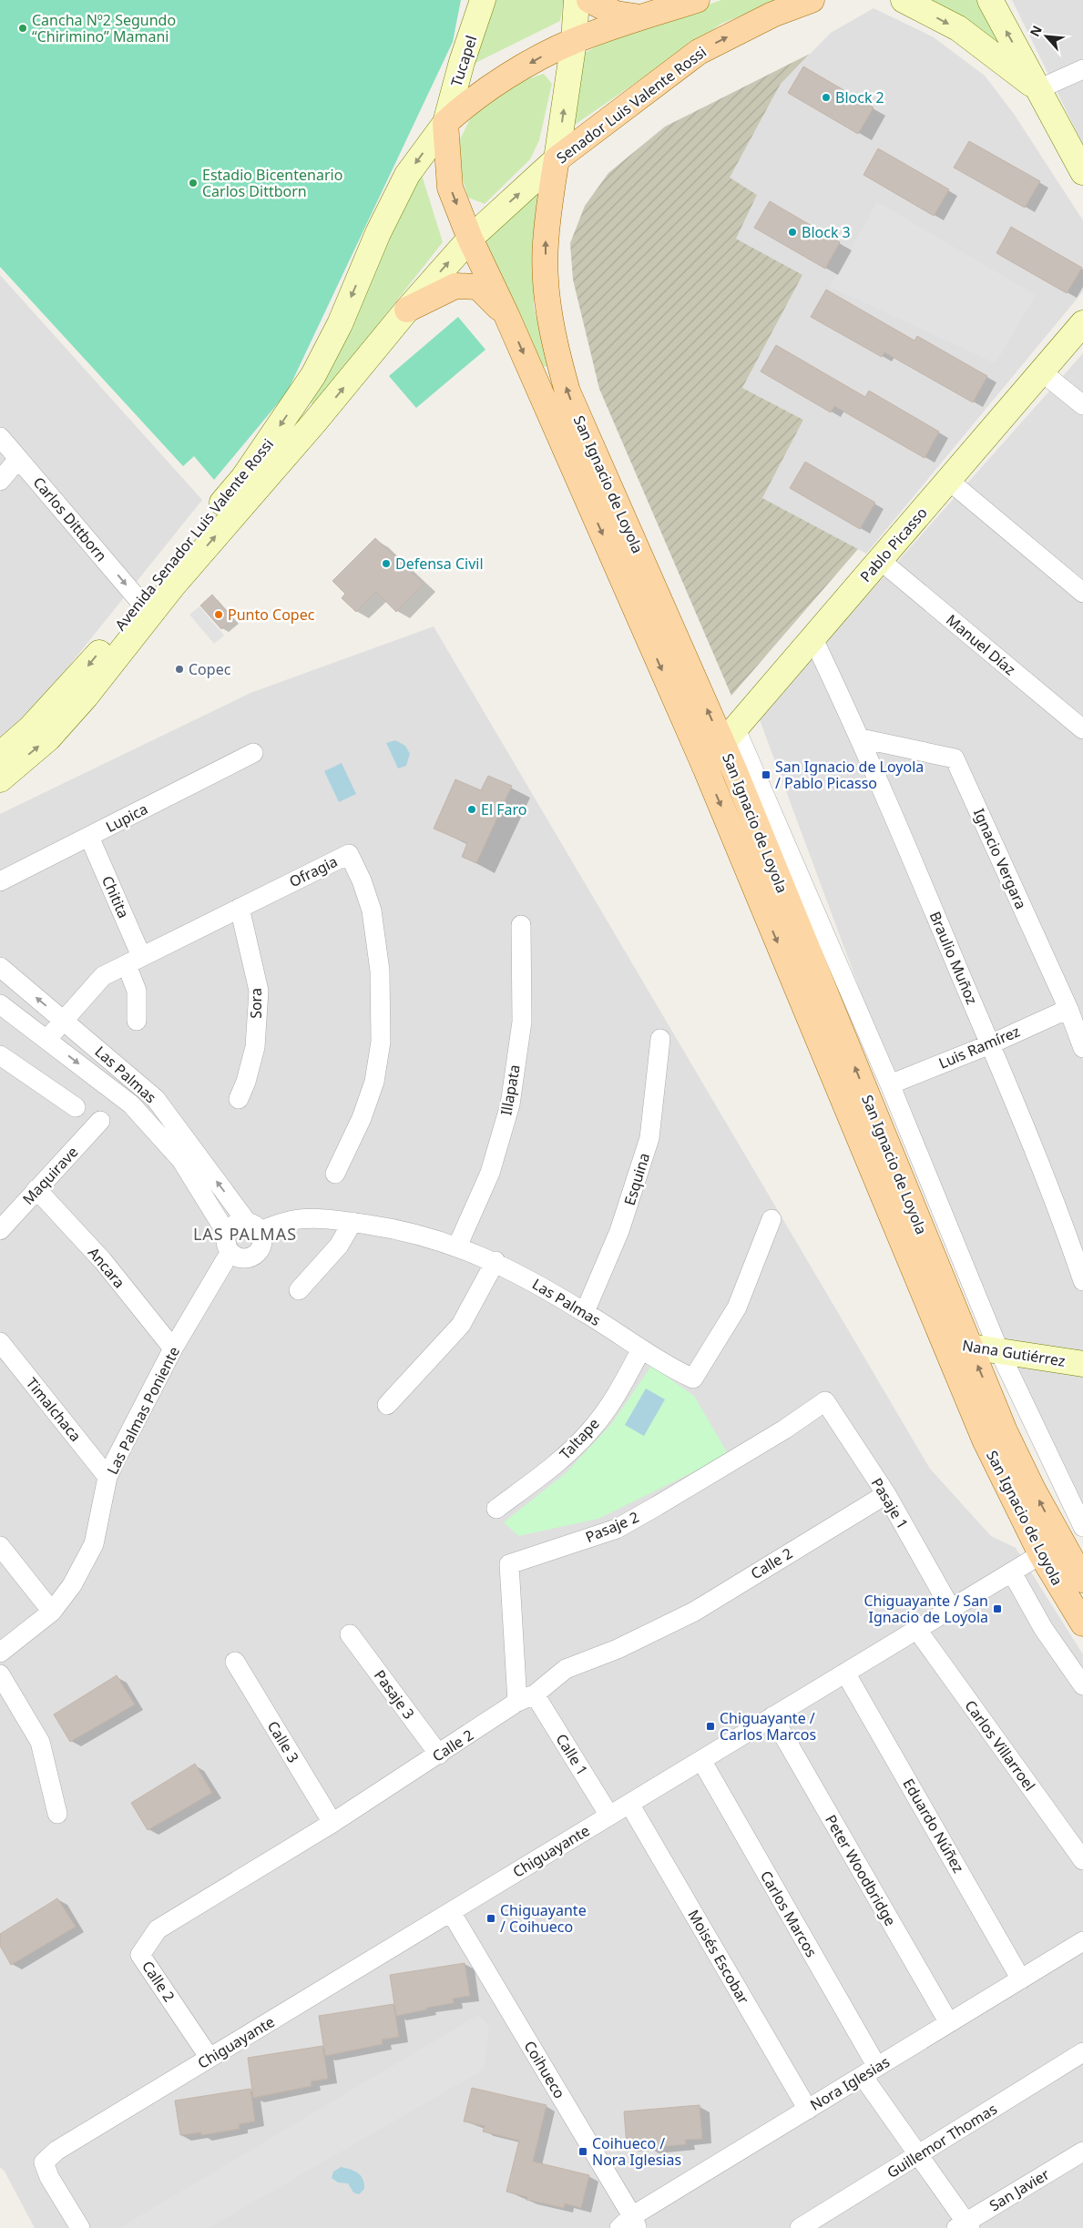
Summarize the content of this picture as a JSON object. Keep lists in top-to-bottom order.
{
  "streets": {
    "main road": [
      "Tucapel",
      "Senador Luis Valente Rossi",
      "San Ignacio de Loyola",
      "Avenida Senador Luis Valente Rossi",
      "Pablo Picasso",
      "Nana Gutiérrez"
    ],
    "street": [
      "Carlos Dittborn",
      "Manuel Díaz",
      "Lupica",
      "Ignacio Vergara",
      "Ofragia",
      "Chitita",
      "Braulio Muñoz",
      "Sora",
      "Luis Ramírez",
      "Las Palmas",
      "Illapata",
      "Maquirave",
      "Esquina",
      "Ancara",
      "Timalchaca",
      "Las Palmas Poniente",
      "Taltape",
      "Pasaje 1",
      "Pasaje 2",
      "Calle 2",
      "Pasaje 3",
      "Calle 3",
      "Carlos Villarroel",
      "Calle 1",
      "Eduardo Núñez",
      "Chiguayante",
      "Peter Woodbridge",
      "Carlos Marcos",
      "Moisés Escobar",
      "Coihueco",
      "Nora Iglesias",
      "Guillemor Thomas",
      "San Javier"
    ]
  },
  "crossings": [
    ["Tucapel", "San Ignacio de Loyola"],
    ["Tucapel", "Avenida Senador Luis Valente Rossi"],
    ["Senador Luis Valente Rossi", "San Ignacio de Loyola"],
    ["Senador Luis Valente Rossi", "Avenida Senador Luis Valente Rossi"],
    ["San Ignacio de Loyola", "Avenida Senador Luis Valente Rossi"],
    ["San Ignacio de Loyola", "Pablo Picasso"],
    ["San Ignacio de Loyola", "Luis Ramírez"],
    ["San Ignacio de Loyola", "Nana Gutiérrez"],
    ["San Ignacio de Loyola", "Chiguayante"],
    ["Carlos Dittborn", "Avenida Senador Luis Valente Rossi"],
    ["Pablo Picasso", "Manuel Díaz"],
    ["Pablo Picasso", "Braulio Muñoz"],
    ["Lupica", "Chitita"],
    ["Ignacio Vergara", "Braulio Muñoz"],
    ["Ignacio Vergara", "Luis Ramírez"],
    ["Ofragia", "Chitita"],
    ["Ofragia", "Sora"],
    ["Ofragia", "Las Palmas"],
    ["Braulio Muñoz", "Luis Ramírez"],
    ["Las Palmas", "Illapata"],
    ["Las Palmas", "Esquina"],
    ["Las Palmas", "Las Palmas Poniente"],
    ["Las Palmas", "Taltape"],
    ["Maquirave", "Ancara"],
    ["Ancara", "Las Palmas Poniente"],
    ["Timalchaca", "Las Palmas Poniente"],
    ["Pasaje 1", "Pasaje 2"],
    ["Pasaje 1", "Calle 2"],
    ["Pasaje 1", "Chiguayante"],
    ["Pasaje 2", "Calle 2"],
    ["Pasaje 2", "Calle 1"],
    ["Calle 2", "Pasaje 3"],
    ["Calle 2", "Calle 3"],
    ["Calle 2", "Calle 1"],
    ["Calle 2", "Chiguayante"],
    ["Carlos Villarroel", "Chiguayante"],
    ["Calle 1", "Chiguayante"],
    ["Eduardo Núñez", "Chiguayante"],
    ["Eduardo Núñez", "Nora Iglesias"],
    ["Chiguayante", "Peter Woodbridge"],
    ["Chiguayante", "Carlos Marcos"],
    ["Chiguayante", "Moisés Escobar"],
    ["Chiguayante", "Coihueco"],
    ["Peter Woodbridge", "Nora Iglesias"],
    ["Carlos Marcos", "Nora Iglesias"],
    ["Carlos Marcos", "Guillemor Thomas"],
    ["Carlos Marcos", "San Javier"],
    ["Moisés Escobar", "Nora Iglesias"],
    ["Coihueco", "Nora Iglesias"]
  ],
  "one_way": ["Carlos Dittborn"],
  "districts": ["LAS PALMAS"],
  "places": {
    "other": [
      "Cancha Nº2 Segundo “Chirimino” Mamani",
      "Block 2",
      "Estadio Bicentenario Carlos Dittborn",
      "Block 3",
      "Defensa Civil",
      "Punto Copec",
      "Copec",
      "El Faro"
    ],
    "transit": [
      "San Ignacio de Loyola / Pablo Picasso",
      "Chiguayante / San Ignacio de Loyola",
      "Chiguayante / Carlos Marcos",
      "Chiguayante / Coihueco",
      "Coihueco / Nora Iglesias"
    ]
  },
  "north": "top left"
}
